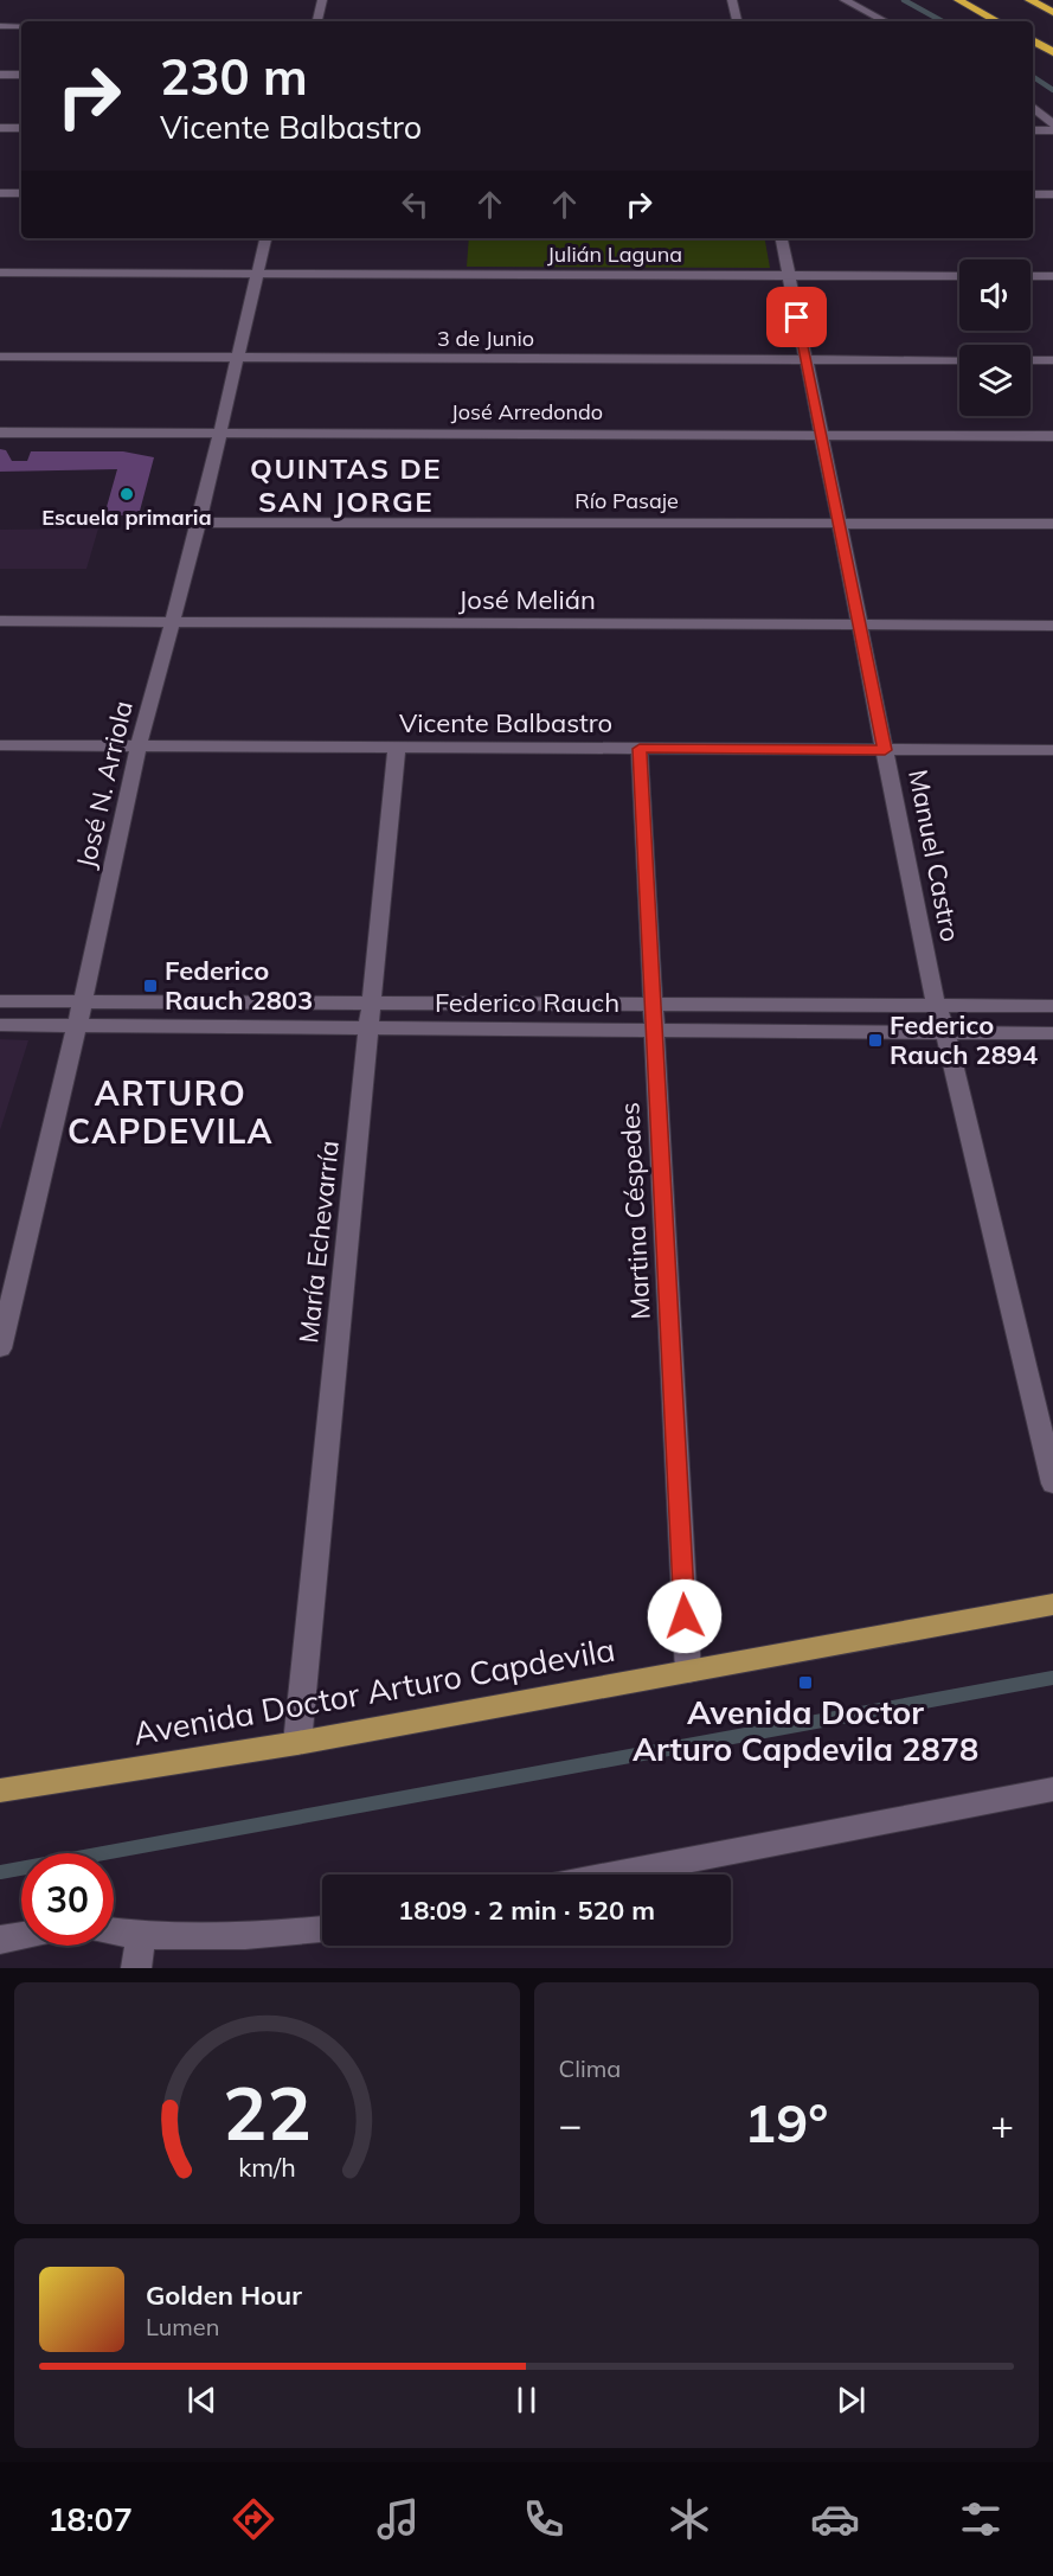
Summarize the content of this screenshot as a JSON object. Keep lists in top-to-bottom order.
{
  "streets": {
    "main road": ["Avenida Doctor Arturo Capdevila"],
    "street": [
      "Julián Laguna",
      "3 de Junio",
      "José Arredondo",
      "Río Pasaje",
      "José Melián",
      "Vicente Balbastro",
      "José N. Arriola",
      "Manuel Castro",
      "Federico Rauch",
      "Martina Céspedes",
      "María Echevarría"
    ]
  },
  "crossings": [
    ["Julián Laguna", "José N. Arriola"],
    ["Julián Laguna", "Manuel Castro"],
    ["3 de Junio", "José N. Arriola"],
    ["3 de Junio", "Manuel Castro"],
    ["José Arredondo", "José N. Arriola"],
    ["José Arredondo", "Manuel Castro"],
    ["Río Pasaje", "José N. Arriola"],
    ["Río Pasaje", "Manuel Castro"],
    ["José Melián", "José N. Arriola"],
    ["José Melián", "Manuel Castro"],
    ["Vicente Balbastro", "José N. Arriola"],
    ["Vicente Balbastro", "Manuel Castro"],
    ["Vicente Balbastro", "Martina Céspedes"],
    ["Vicente Balbastro", "María Echevarría"],
    ["José N. Arriola", "Federico Rauch"],
    ["Manuel Castro", "Federico Rauch"],
    ["Federico Rauch", "Martina Céspedes"],
    ["Federico Rauch", "María Echevarría"],
    ["Martina Céspedes", "Avenida Doctor Arturo Capdevila"],
    ["María Echevarría", "Avenida Doctor Arturo Capdevila"]
  ],
  "districts": ["QUINTAS DE SAN JORGE", "ARTURO CAPDEVILA"],
  "places": {
    "other": ["Escuela primaria"],
    "transit": ["Federico Rauch 2803", "Federico Rauch 2894", "Avenida Doctor Arturo Capdevila 2878"]
  },
  "page": {
    "turn": ["230 m", "Vicente Balbastro"],
    "limit": "30",
    "trip": "18:09 · 2 min · 520 m",
    "tile": "Clima",
    "heat": ["−", "19°", "+"],
    "song": ["Golden Hour", "Lumen"],
    "tabs": "18:07",
    "gauge": ["22", "km/h"]
  }
}
